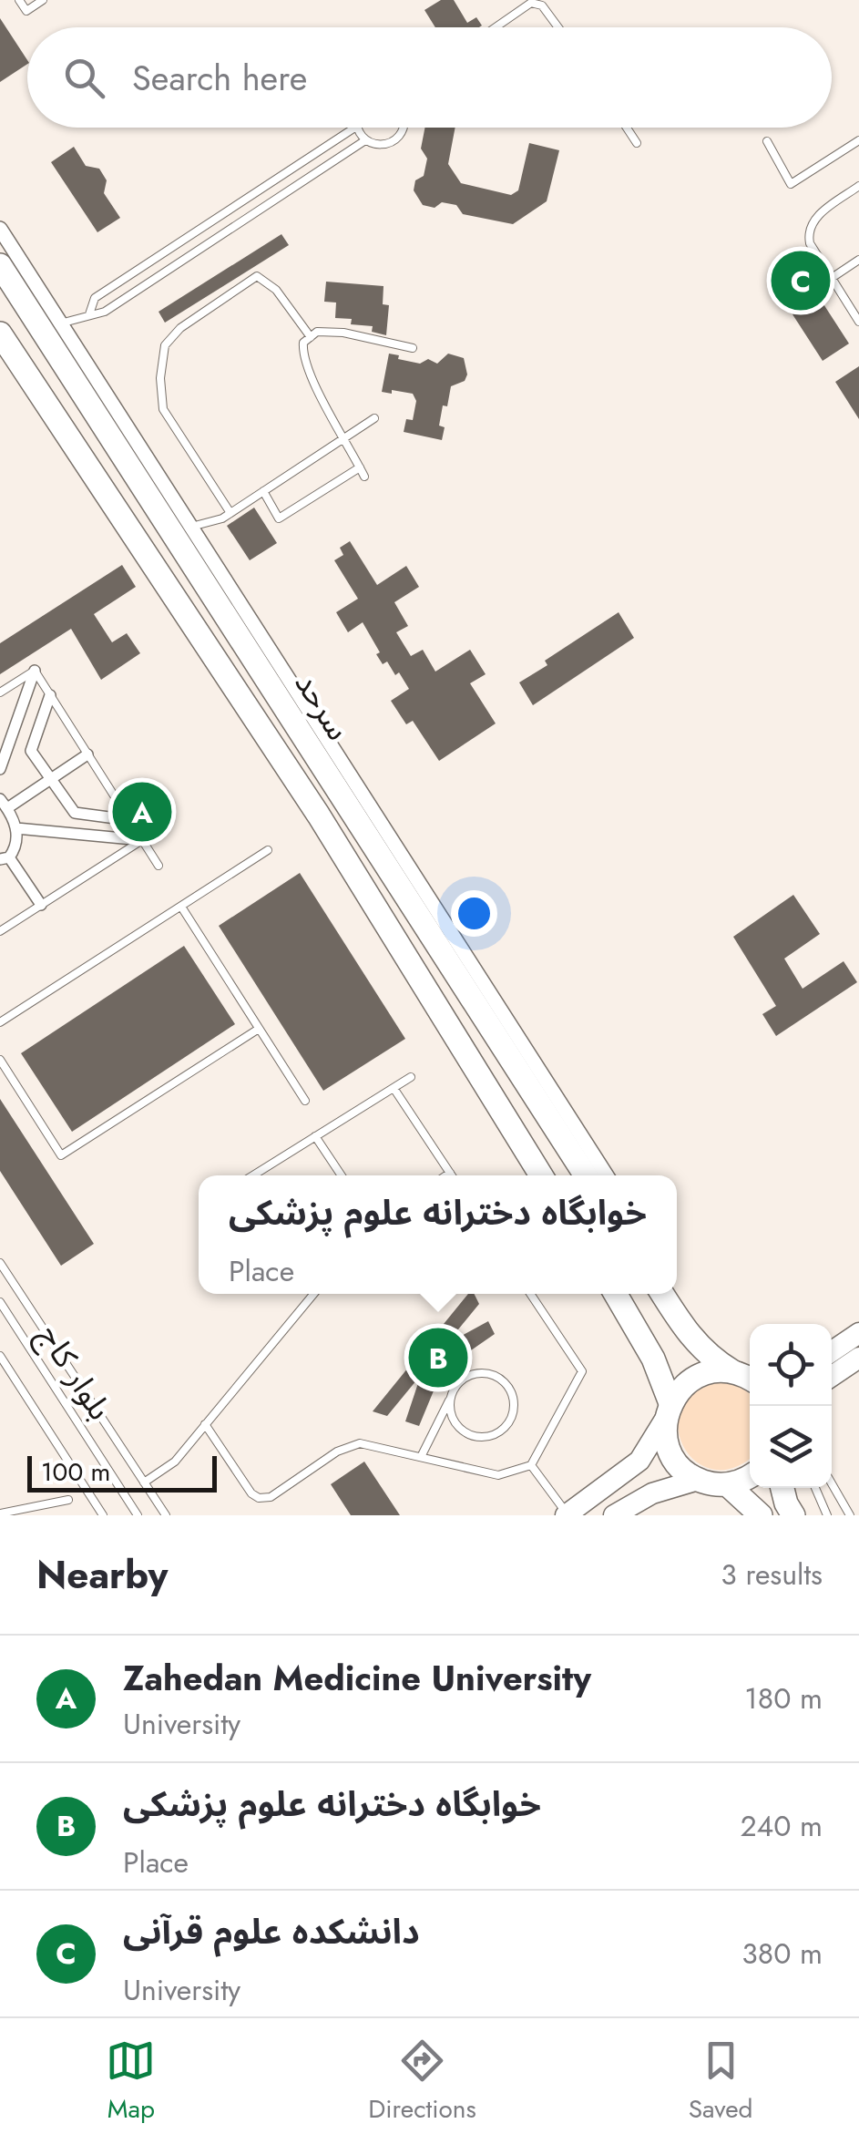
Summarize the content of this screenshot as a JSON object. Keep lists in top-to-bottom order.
{
  "streets": {
    "main road": ["سرحد"],
    "lane": ["بلوار کاج"]
  },
  "scale_bar": "100 m",
  "page": {
    "search": "Search here",
    "pins": ["C", "A", "B"],
    "popup": ["خوابگاه دخترانه علوم پزشکی", "Place"],
    "scale": "100 m",
    "heading": ["Nearby", "3 results"],
    "list": [
      {
        "mark": "A",
        "name": "Zahedan Medicine University",
        "note": "University",
        "value": "180 m"
      },
      {
        "mark": "B",
        "name": "خوابگاه دخترانه علوم پزشکی",
        "note": "Place",
        "value": "240 m"
      },
      {
        "mark": "C",
        "name": "دانشکده علوم قرآنی",
        "note": "University",
        "value": "380 m"
      }
    ],
    "nav": ["Map", "Directions", "Saved"]
  }
}
